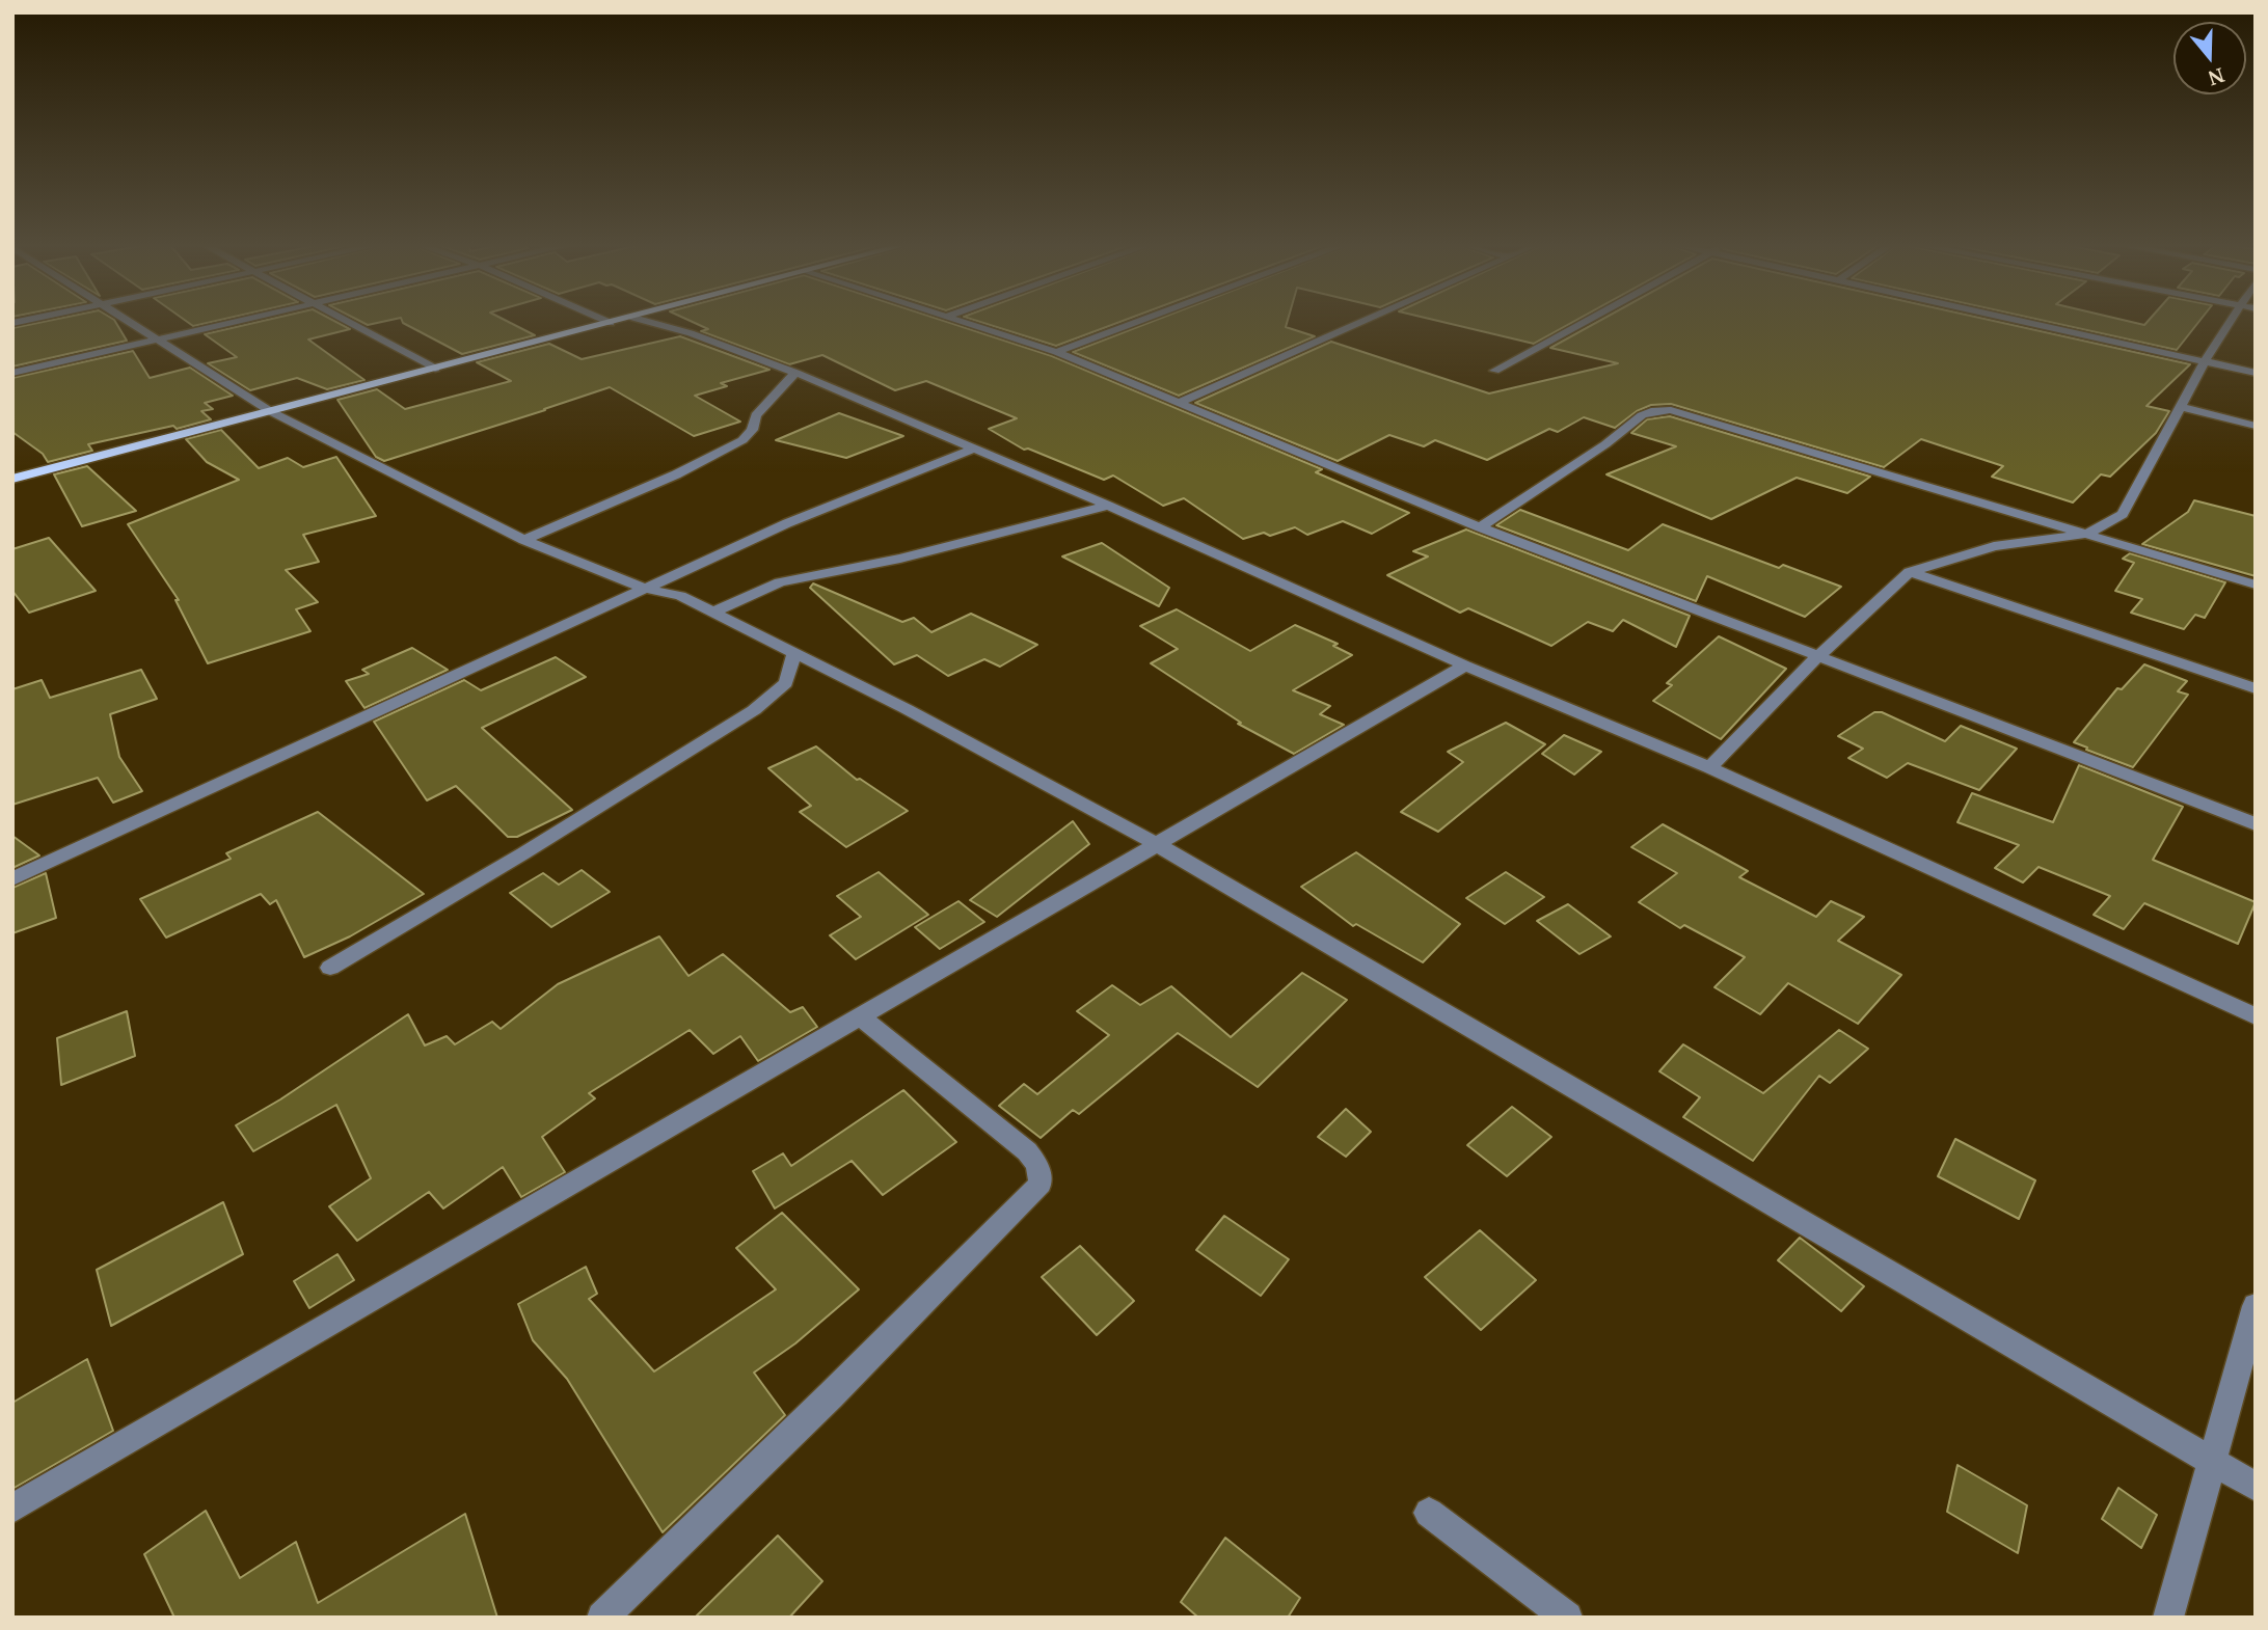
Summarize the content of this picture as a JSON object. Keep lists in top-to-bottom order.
{
  "north": "bottom"
}
